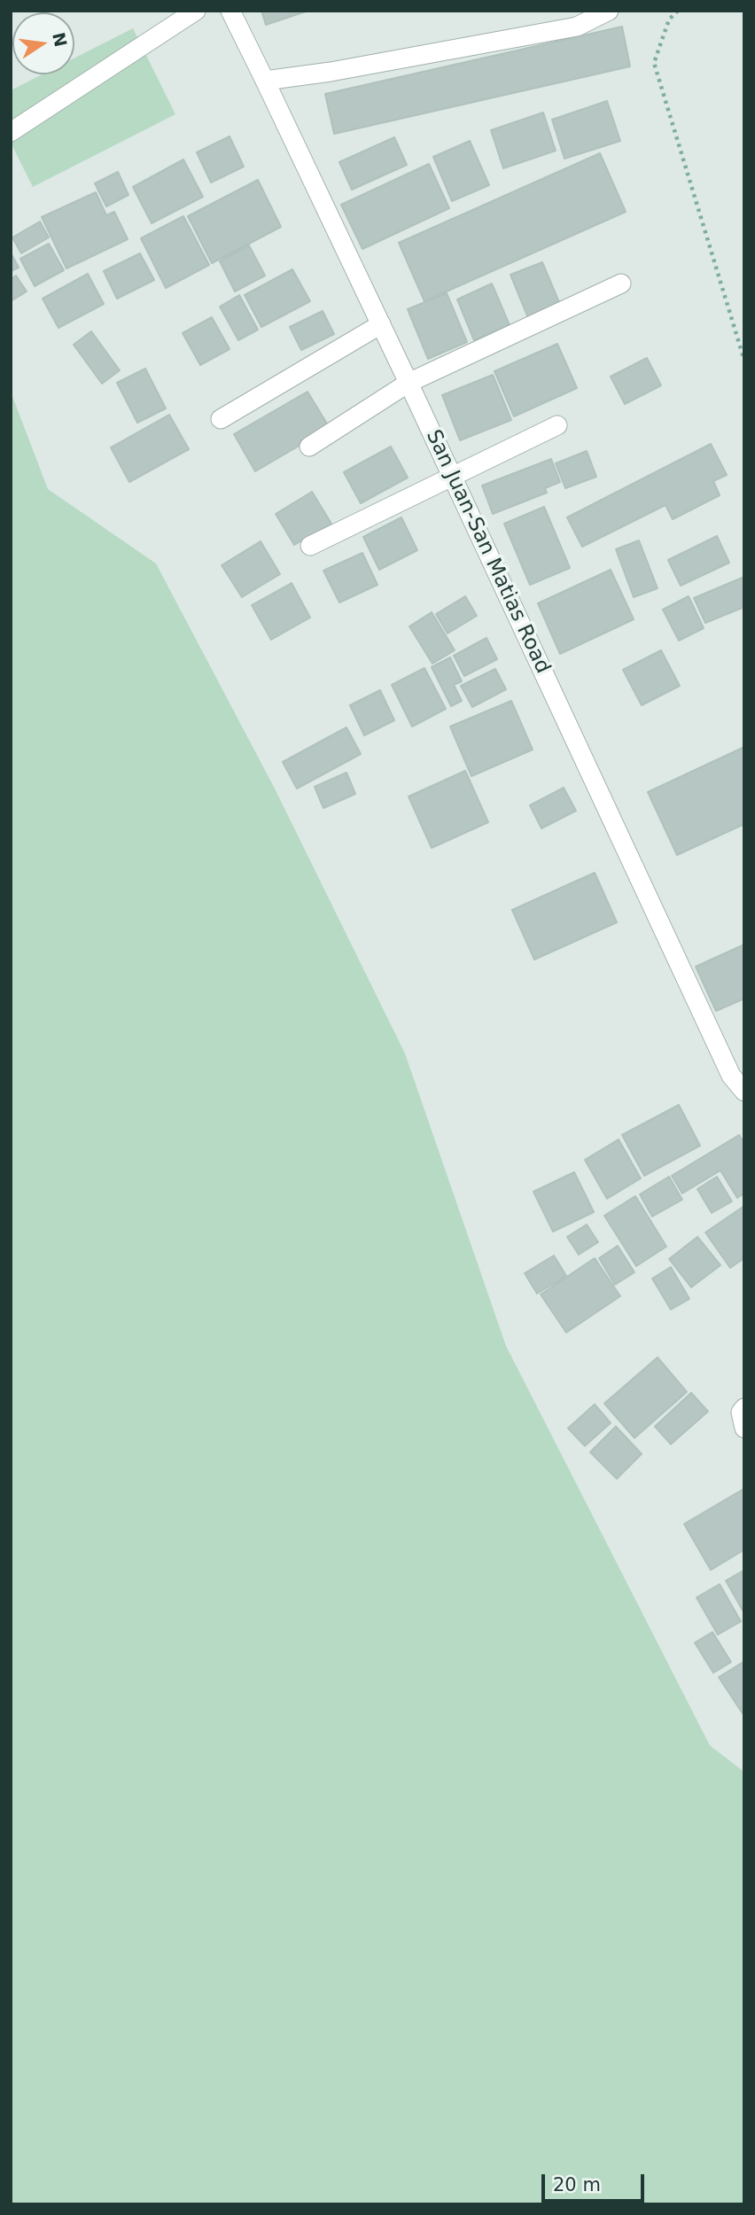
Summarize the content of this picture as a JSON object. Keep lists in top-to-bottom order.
{
  "streets": {
    "street": ["San Juan-San Matias Road"]
  },
  "scale_bar": "20 m",
  "north": "right"
}
